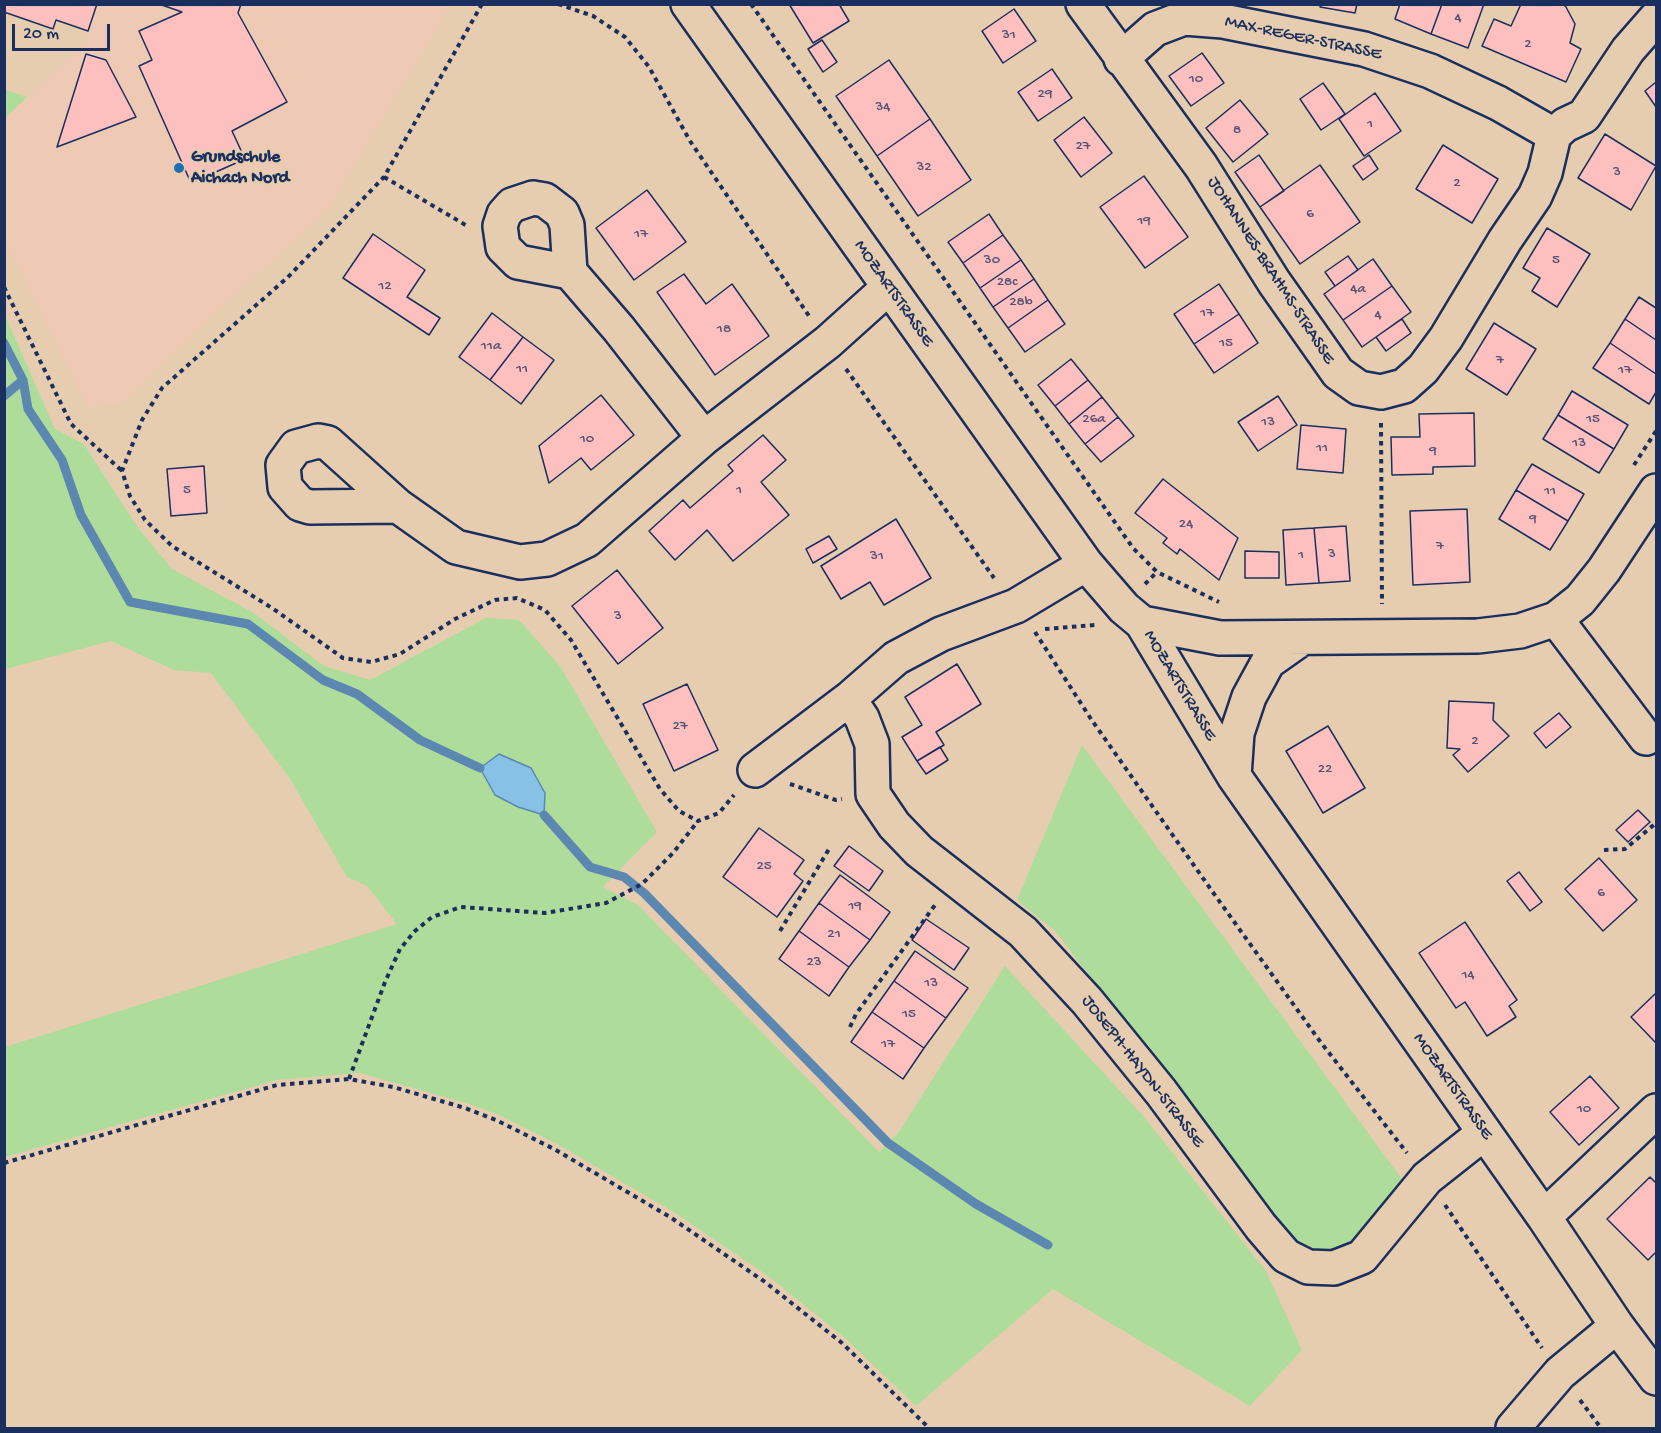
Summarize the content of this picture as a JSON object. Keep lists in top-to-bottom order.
{
  "streets": {
    "street": [
      "MAX-REGER-STRASSE",
      "JOHANNES-BRAHMS-STRASSE",
      "MOZARTSTRASSE",
      "JOSEPH-HAYDN-STRASSE"
    ]
  },
  "crossings": [
    ["MAX-REGER-STRASSE", "JOHANNES-BRAHMS-STRASSE"],
    ["MOZARTSTRASSE", "JOSEPH-HAYDN-STRASSE"]
  ],
  "places": ["Grundschule Aichach Nord"],
  "house_numbers": [
    "4",
    "31",
    "2",
    "10",
    "29",
    "34",
    "1",
    "8",
    "27",
    "32",
    "3",
    "2",
    "6",
    "19",
    "17",
    "30",
    "5",
    "28c",
    "12",
    "4a",
    "28b",
    "17",
    "4",
    "18",
    "15",
    "11a",
    "7",
    "11",
    "17",
    "26a",
    "15",
    "13",
    "10",
    "13",
    "11",
    "9",
    "5",
    "1",
    "11",
    "9",
    "24",
    "7",
    "3",
    "1",
    "31",
    "3",
    "27",
    "2",
    "22",
    "25",
    "6",
    "19",
    "21",
    "23",
    "14",
    "13",
    "15",
    "17",
    "10"
  ],
  "scale_bar": "20 m"
}
